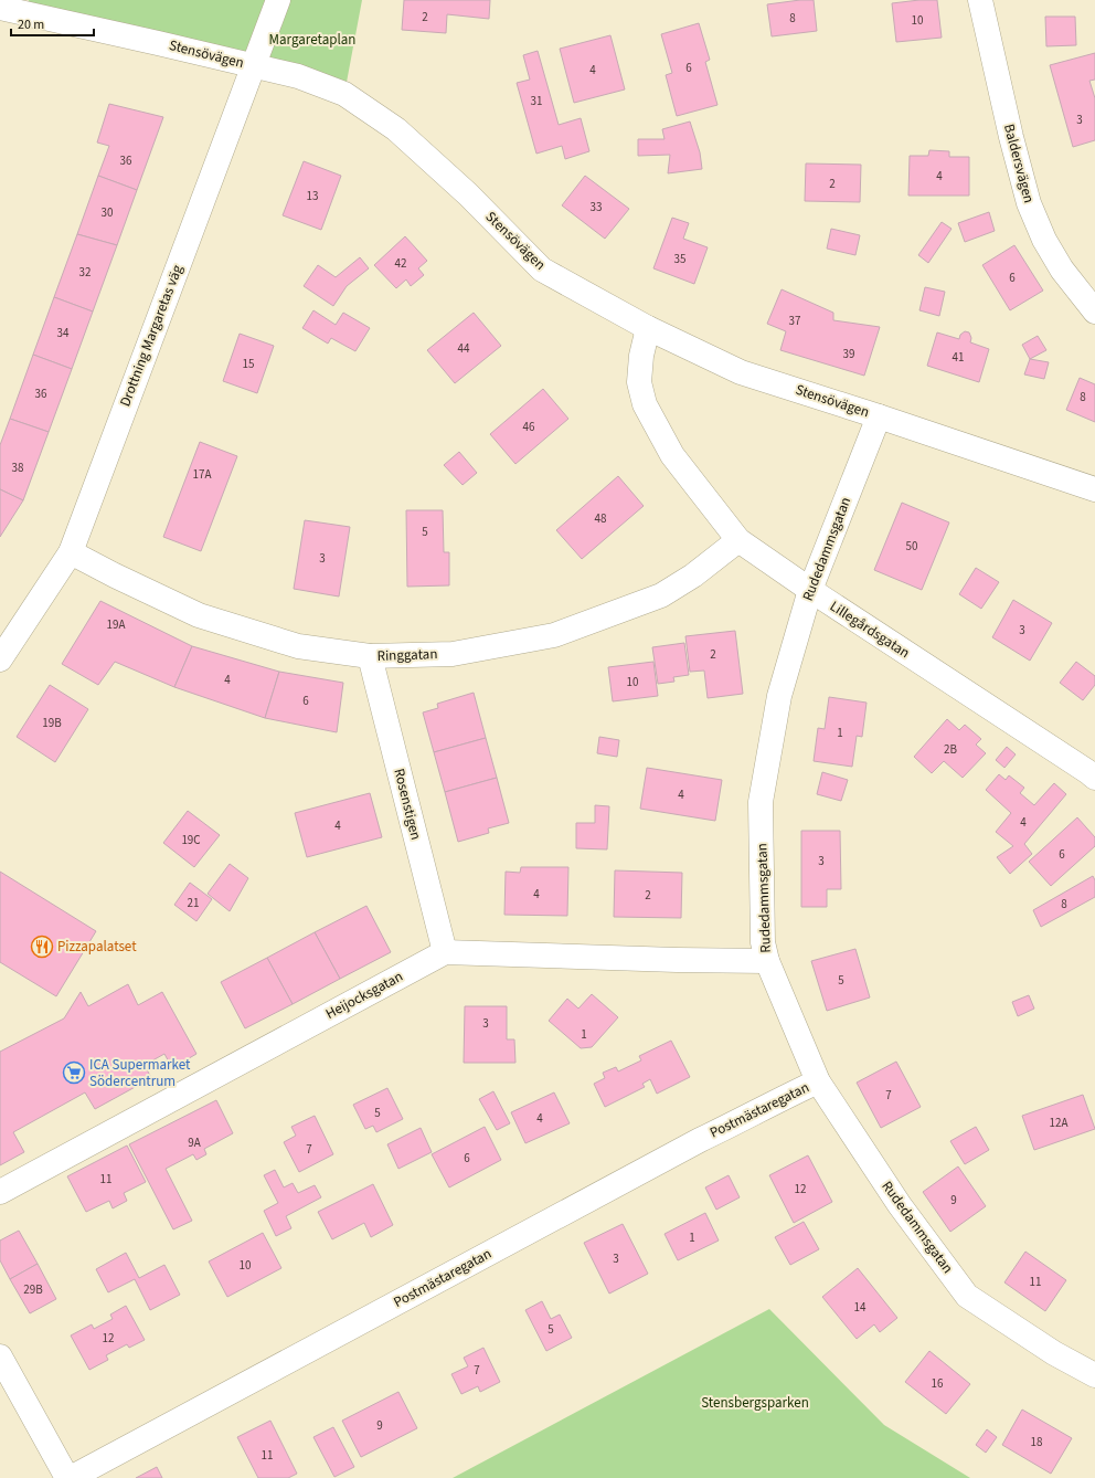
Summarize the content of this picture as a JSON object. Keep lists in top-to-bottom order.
{
  "streets": {
    "street": [
      "Stensövägen",
      "Baldersvägen",
      "Drottning Margaretas väg",
      "Rudedammsgatan",
      "Lillegårdsgatan",
      "Ringgatan",
      "Rosenstigen",
      "Heijocksgatan",
      "Postmästaregatan"
    ]
  },
  "crossings": [
    ["Stensövägen", "Drottning Margaretas väg"],
    ["Stensövägen", "Rudedammsgatan"],
    ["Stensövägen", "Lillegårdsgatan"],
    ["Drottning Margaretas väg", "Ringgatan"],
    ["Rudedammsgatan", "Lillegårdsgatan"],
    ["Rudedammsgatan", "Postmästaregatan"],
    ["Lillegårdsgatan", "Ringgatan"],
    ["Ringgatan", "Rosenstigen"],
    ["Rosenstigen", "Heijocksgatan"]
  ],
  "parks": ["Margaretaplan", "Stensbergsparken"],
  "places": {
    "restaurant": ["Pizzapalatset"],
    "supermarket": ["ICA Supermarket Södercentrum"]
  },
  "house_numbers": [
    "2",
    "8",
    "10",
    "6",
    "4",
    "31",
    "3",
    "36",
    "4",
    "2",
    "13",
    "33",
    "30",
    "35",
    "42",
    "32",
    "6",
    "37",
    "34",
    "44",
    "39",
    "41",
    "15",
    "36",
    "8",
    "46",
    "38",
    "17A",
    "48",
    "5",
    "50",
    "3",
    "19A",
    "3",
    "2",
    "4",
    "10",
    "6",
    "19B",
    "1",
    "2B",
    "4",
    "4",
    "4",
    "19C",
    "6",
    "3",
    "4",
    "2",
    "21",
    "8",
    "5",
    "3",
    "1",
    "7",
    "5",
    "4",
    "12A",
    "9A",
    "7",
    "6",
    "11",
    "12",
    "9",
    "1",
    "3",
    "10",
    "11",
    "29B",
    "14",
    "5",
    "12",
    "7",
    "16",
    "9",
    "18",
    "11"
  ],
  "scale_bar": "20 m"
}
